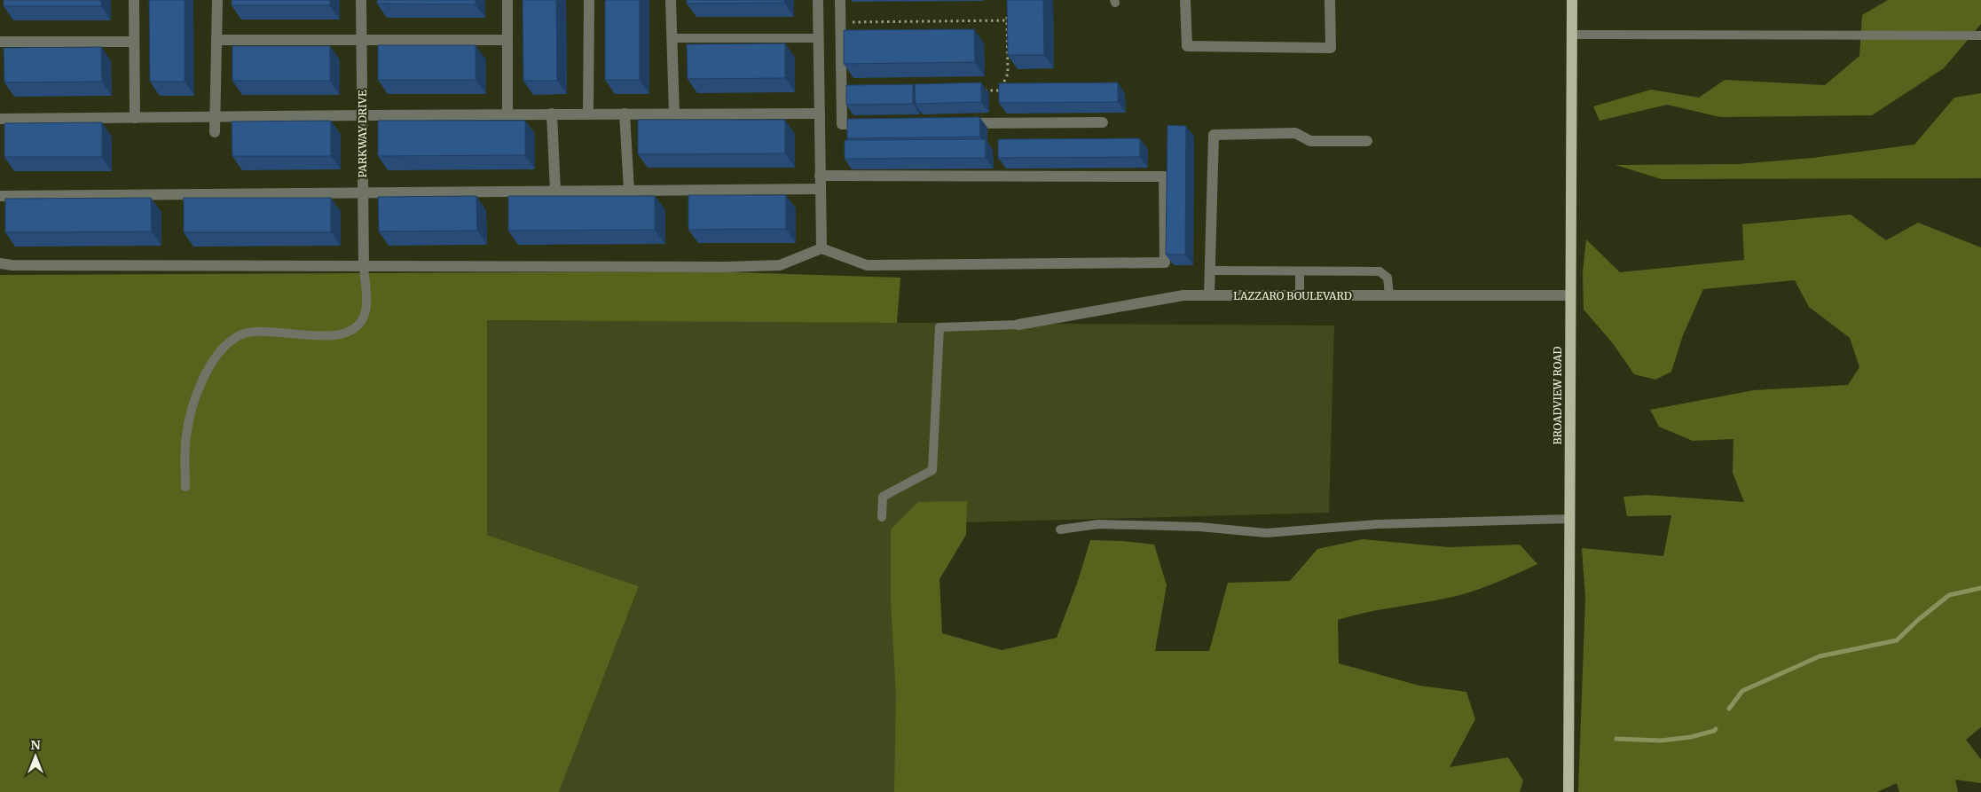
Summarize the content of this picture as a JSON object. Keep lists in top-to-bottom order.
{
  "streets": {
    "main road": ["BROADVIEW ROAD"],
    "street": ["PARKWAY DRIVE", "LAZZARO BOULEVARD"]
  },
  "crossings": [
    ["LAZZARO BOULEVARD", "BROADVIEW ROAD"]
  ],
  "north": "top"
}
